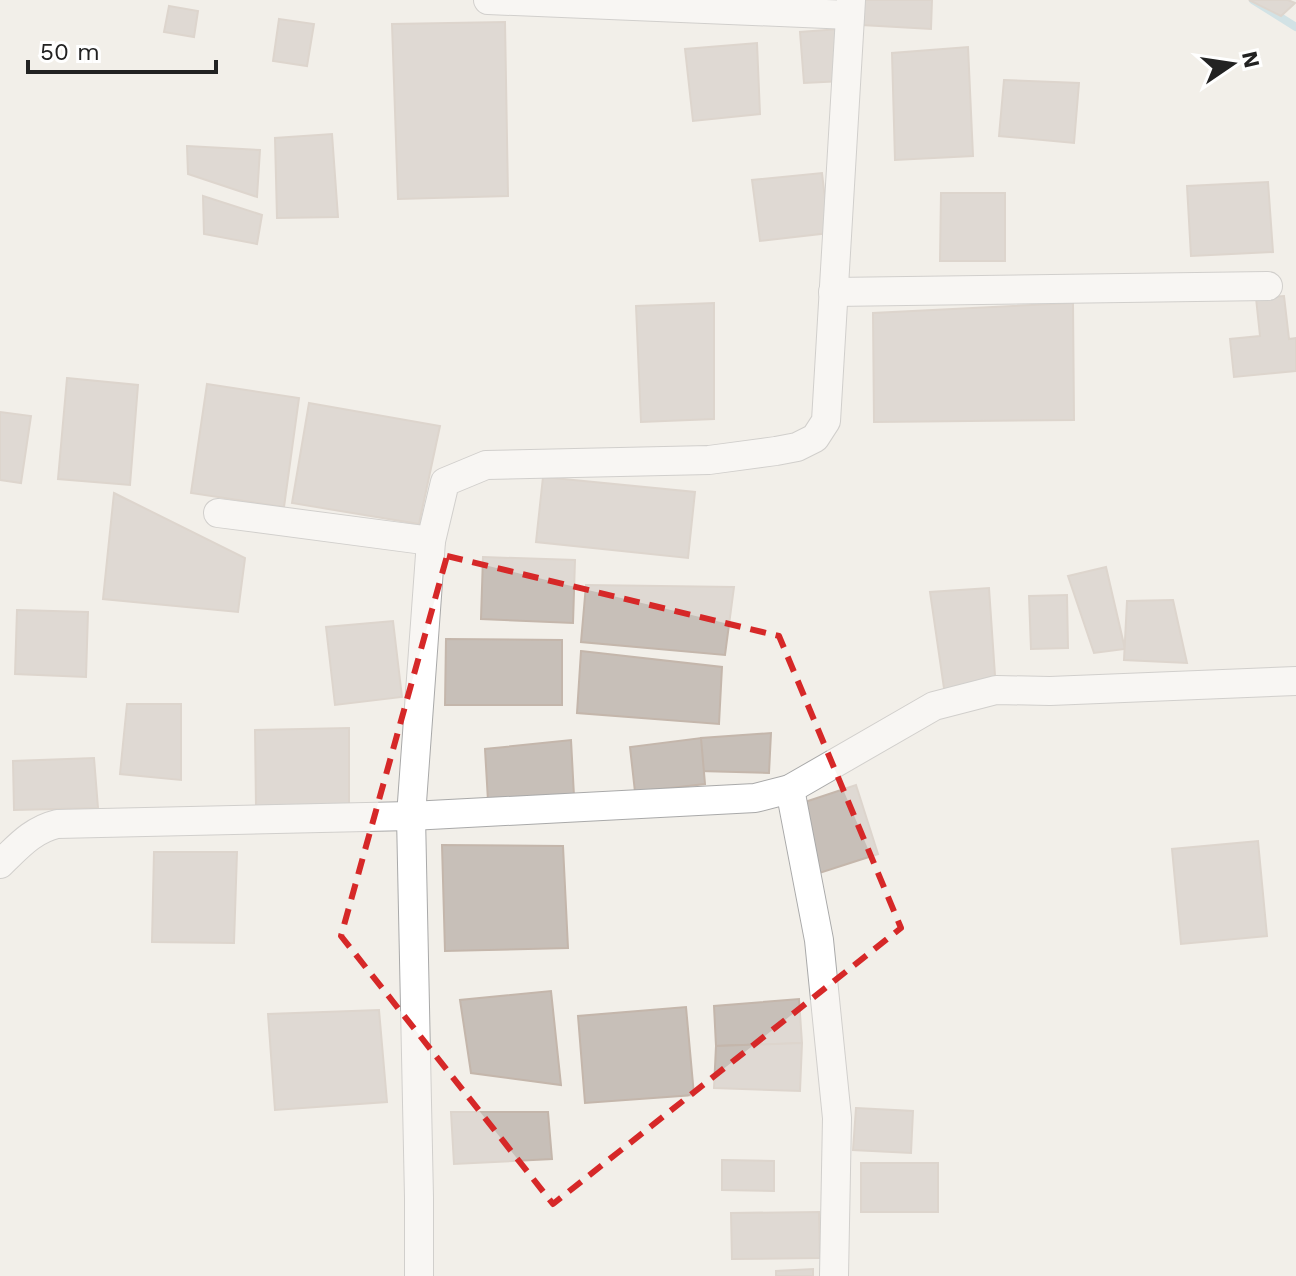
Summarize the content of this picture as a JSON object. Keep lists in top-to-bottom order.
{
  "scale_bar": "50 m",
  "north": "right"
}
